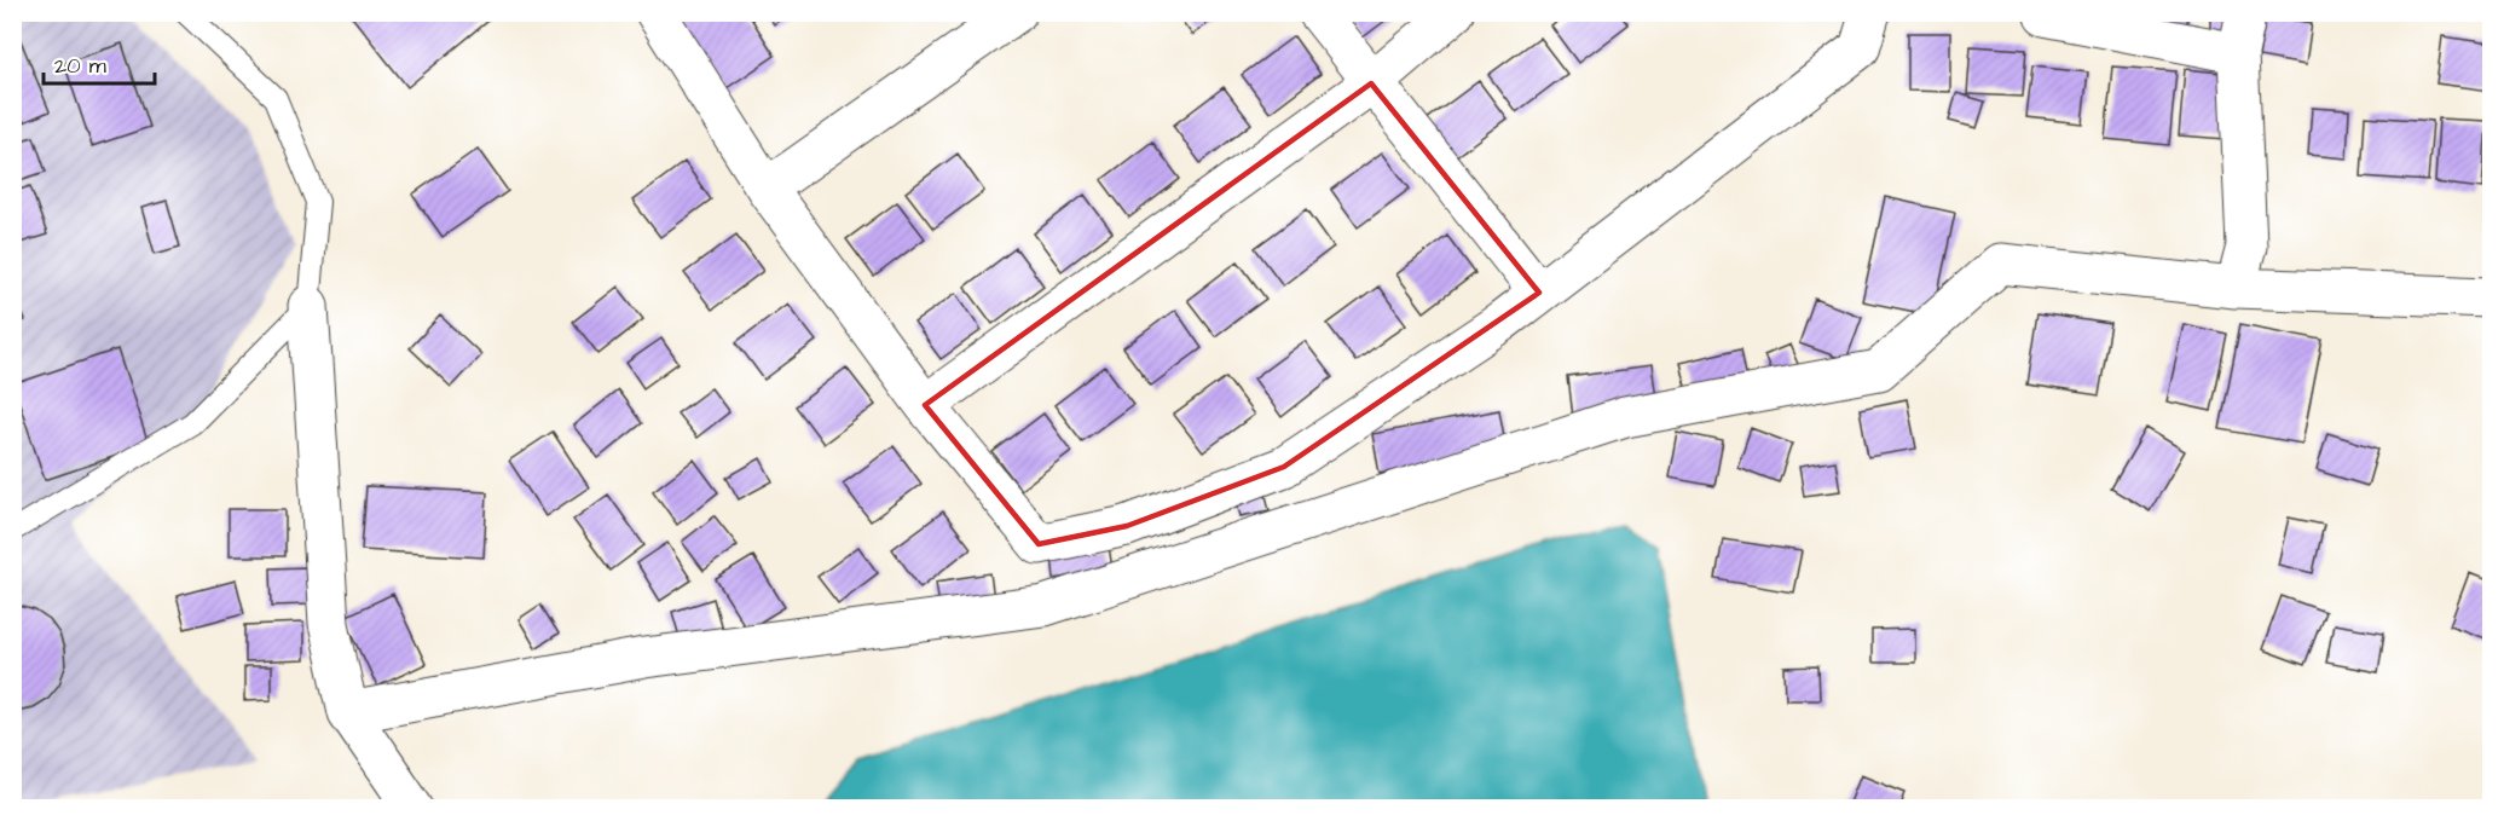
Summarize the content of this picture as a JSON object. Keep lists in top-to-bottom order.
{
  "scale_bar": "20 m"
}
